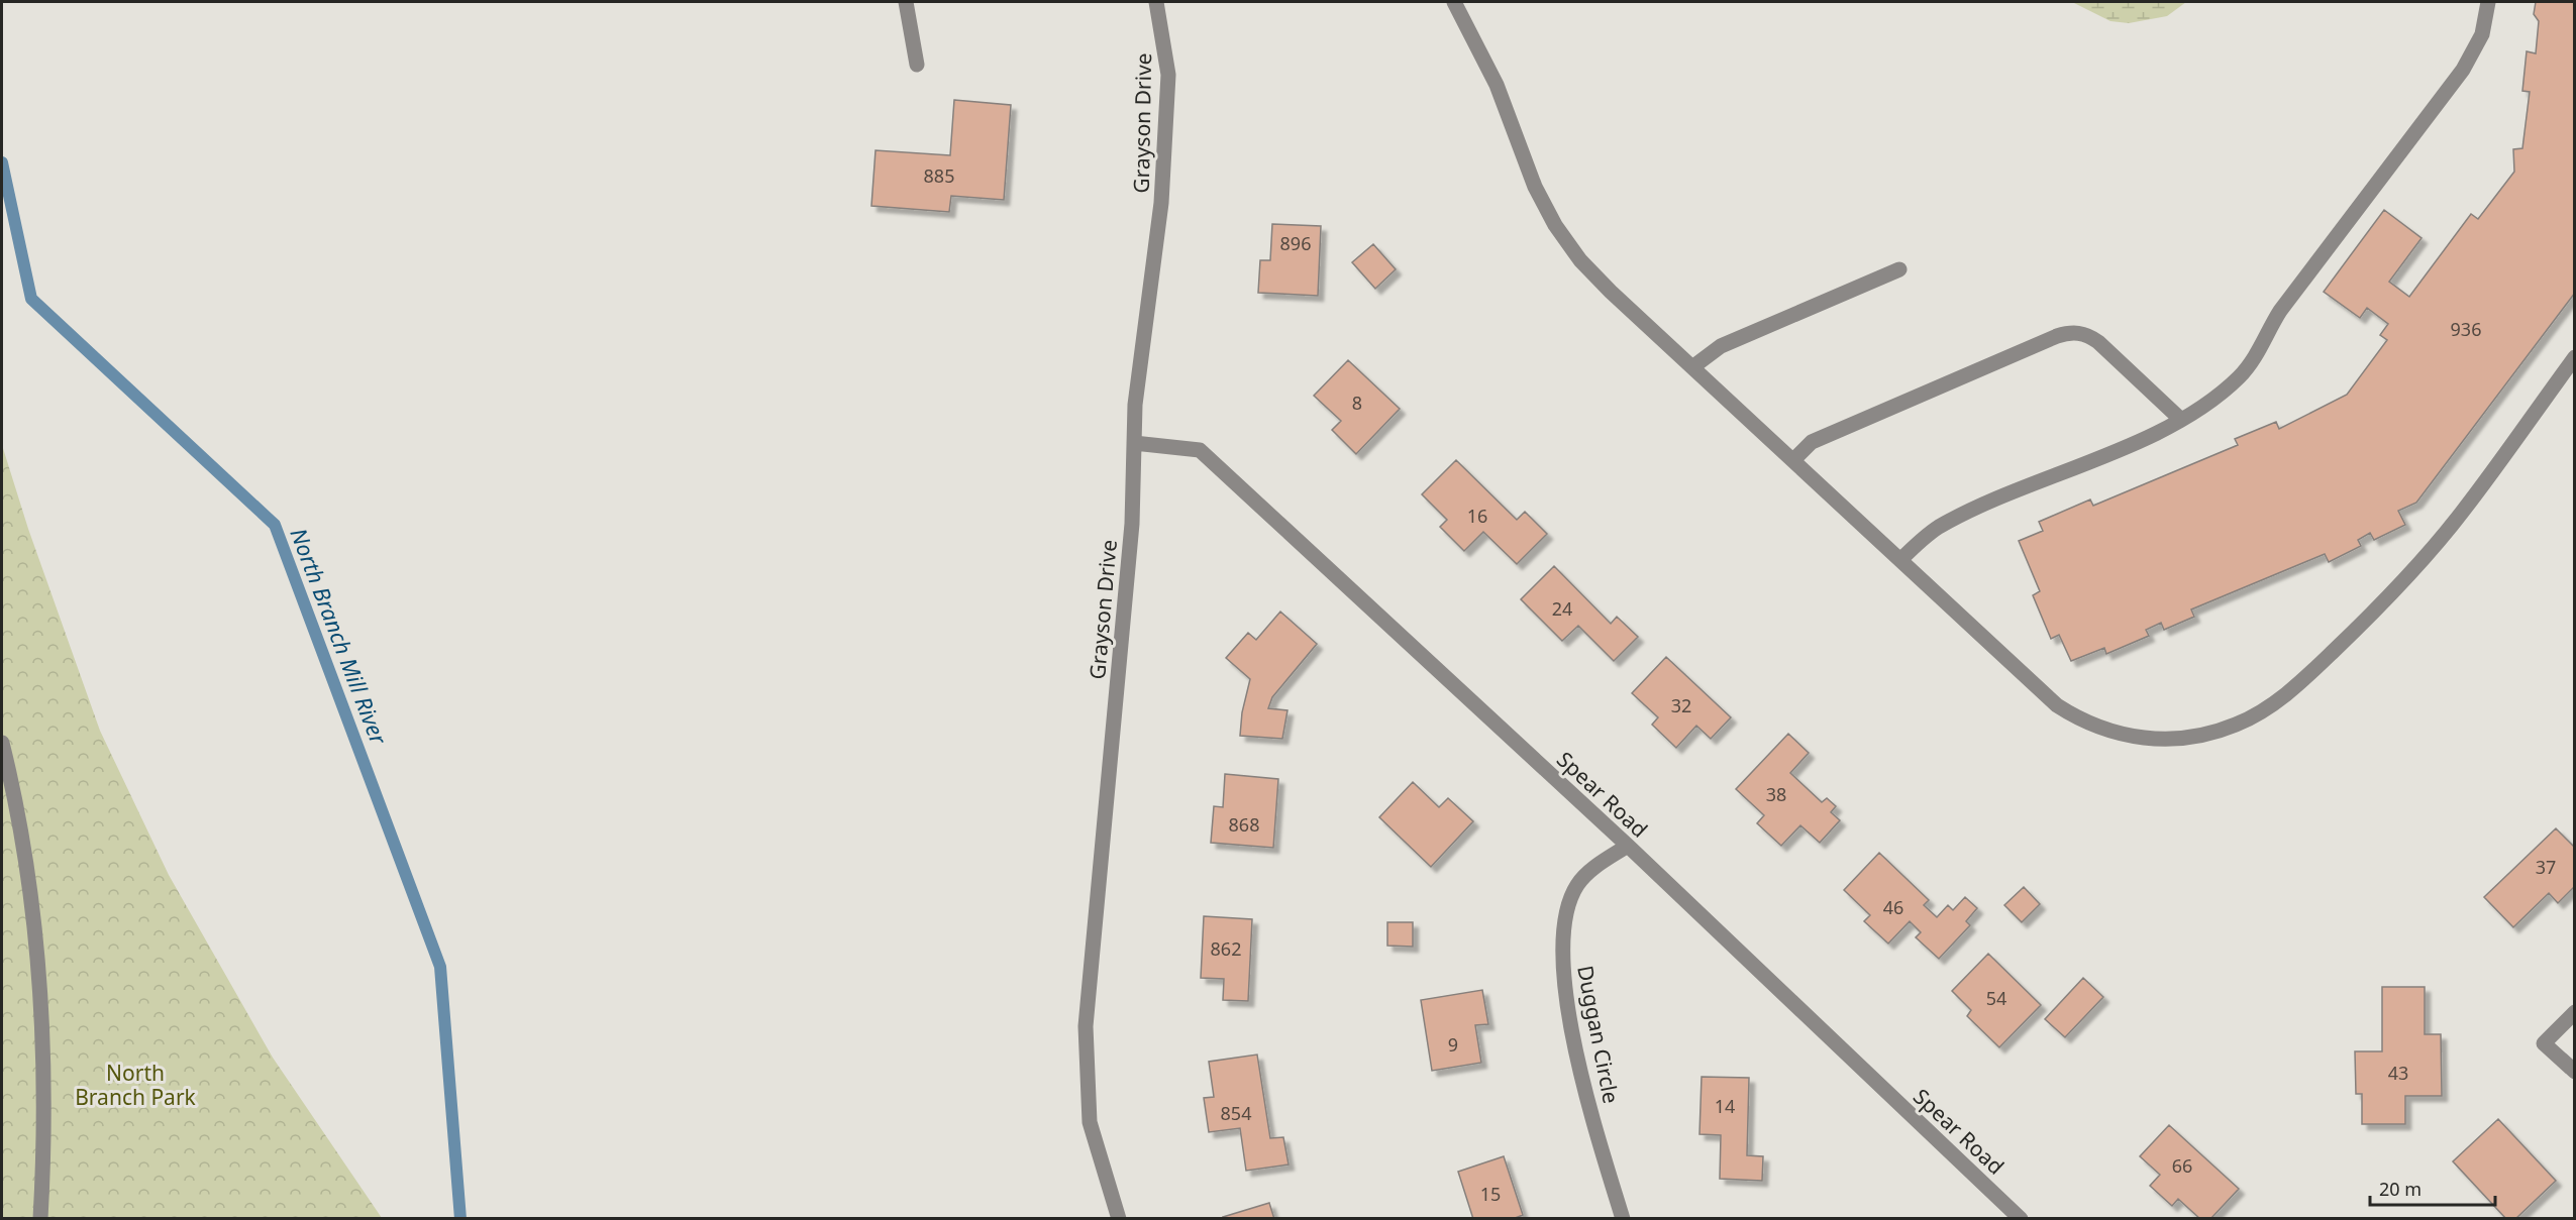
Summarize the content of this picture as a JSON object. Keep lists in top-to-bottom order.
{
  "streets": {
    "street": ["Grayson Drive", "Spear Road", "Duggan Circle"]
  },
  "crossings": [
    ["Grayson Drive", "Spear Road"],
    ["Spear Road", "Duggan Circle"]
  ],
  "water": ["North Branch Mill River"],
  "parks": ["North Branch Park"],
  "house_numbers": [
    "885",
    "896",
    "936",
    "8",
    "16",
    "24",
    "32",
    "38",
    "868",
    "37",
    "46",
    "862",
    "54",
    "9",
    "43",
    "14",
    "854",
    "66",
    "15"
  ],
  "scale_bar": "20 m"
}
